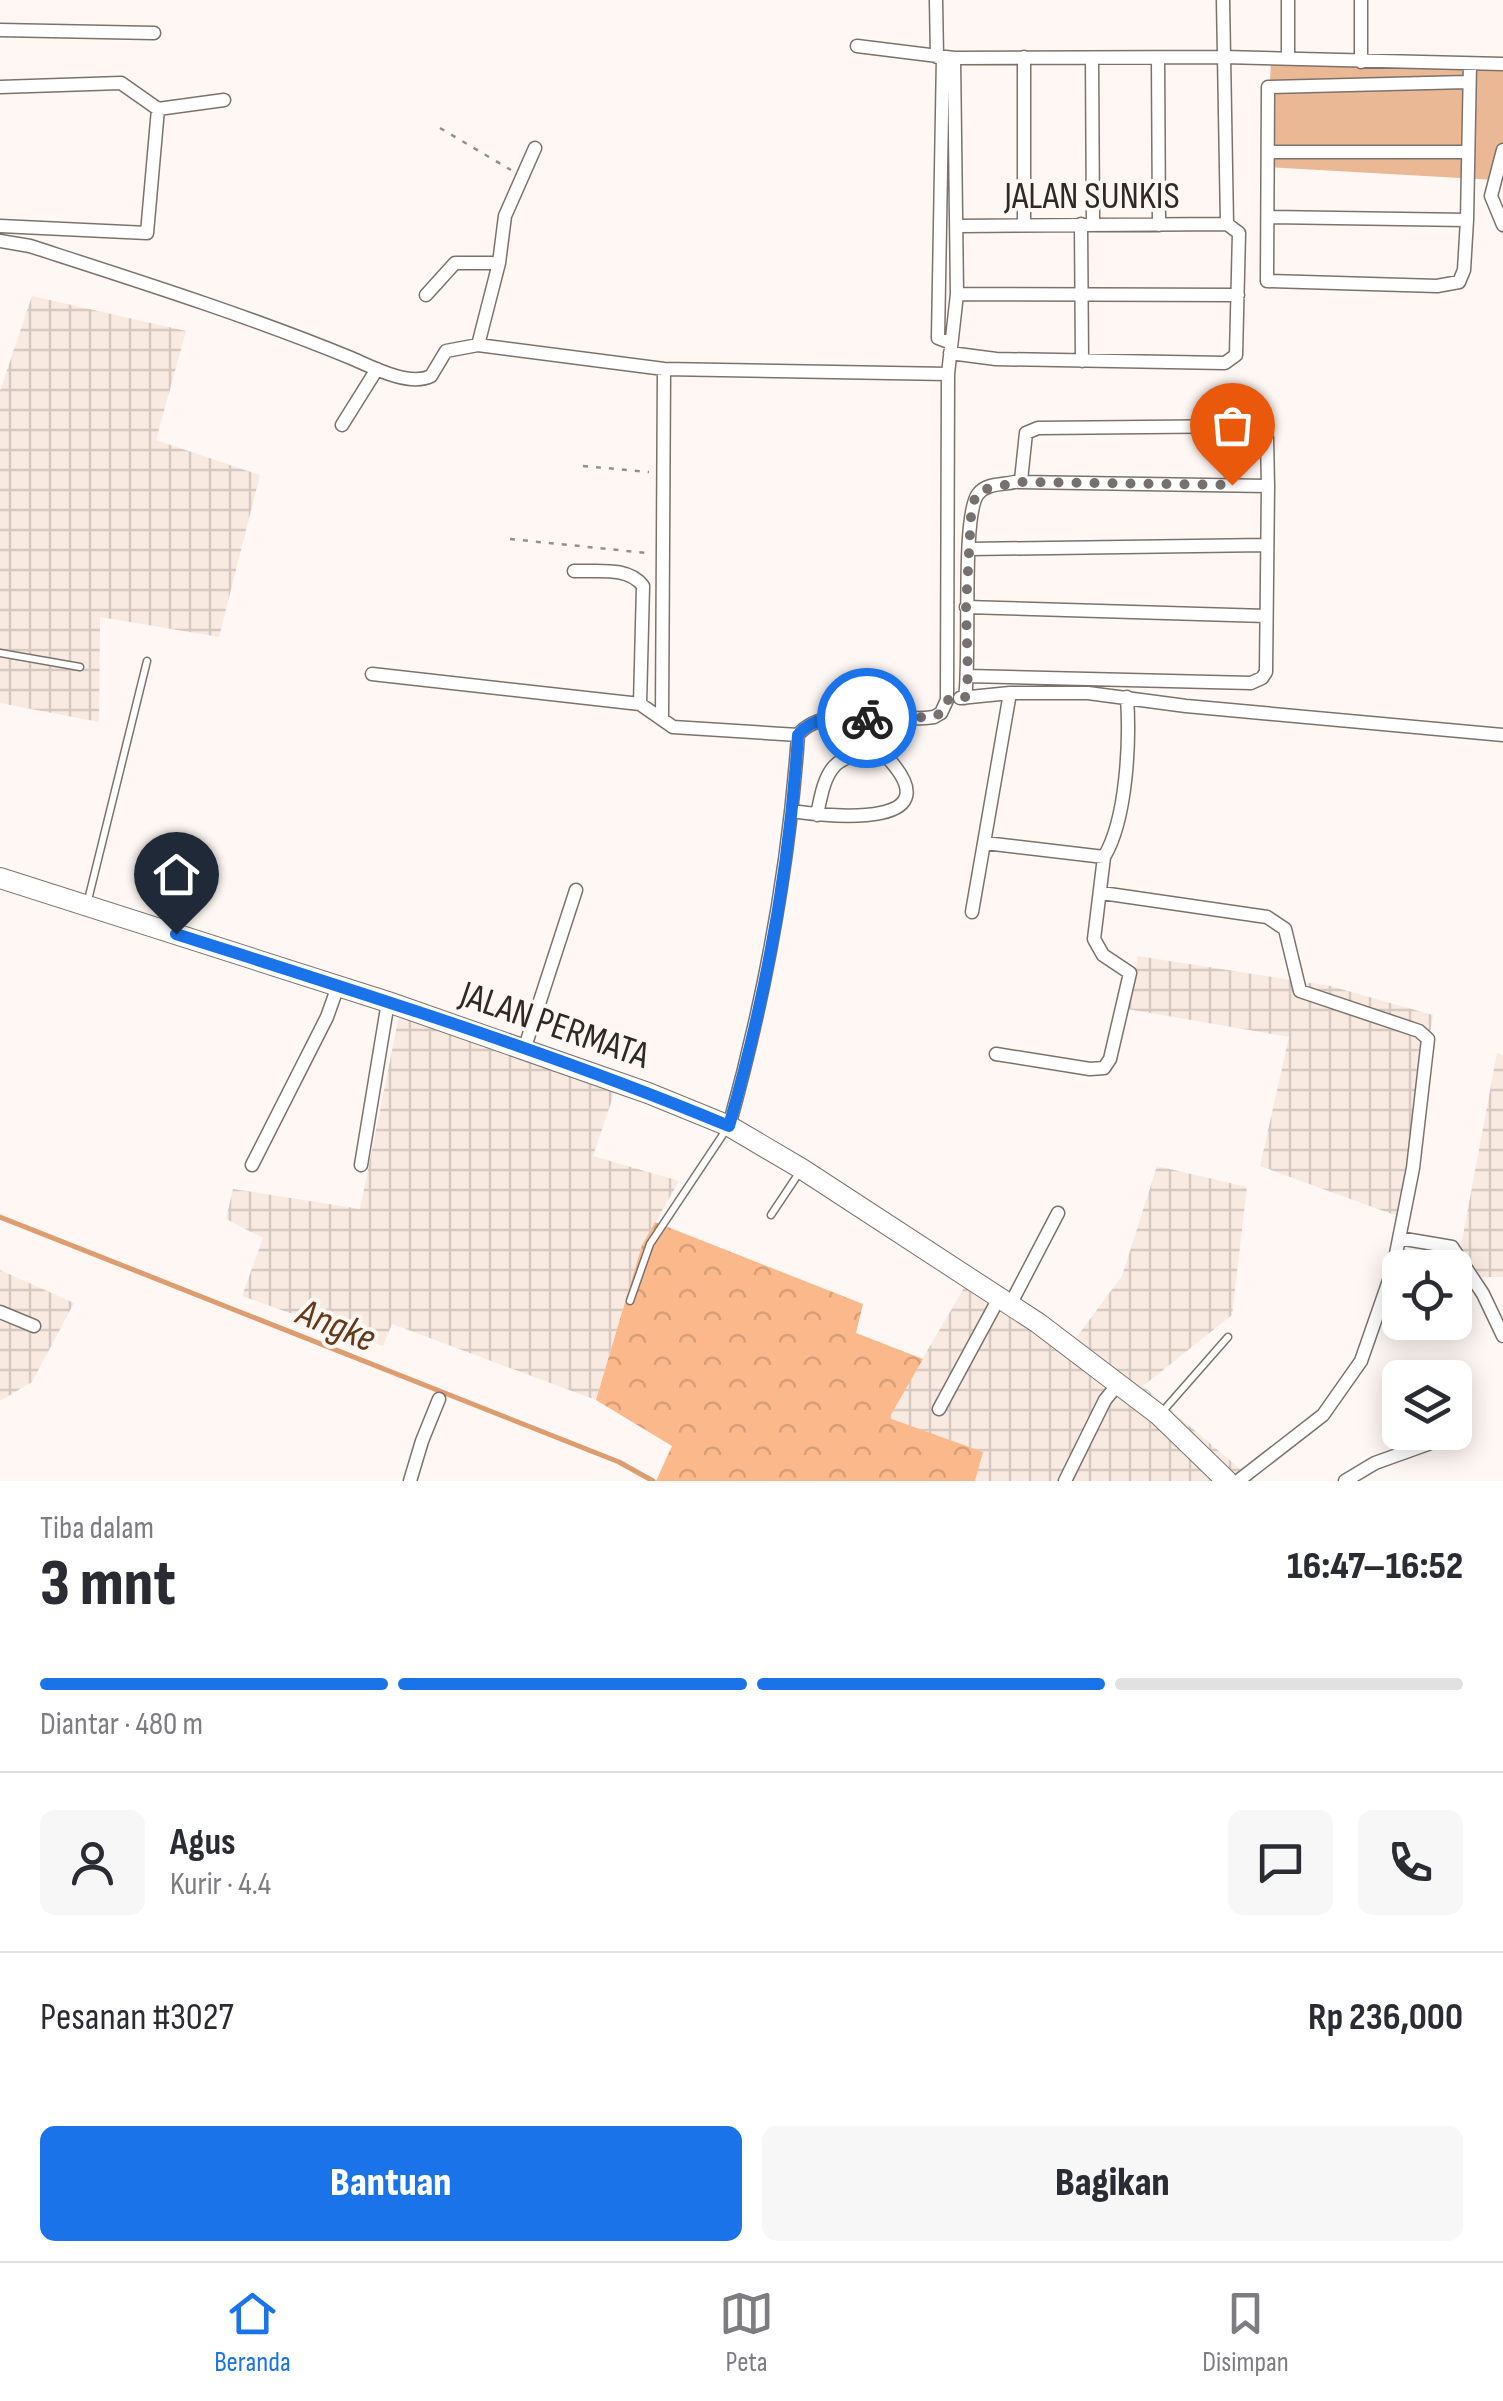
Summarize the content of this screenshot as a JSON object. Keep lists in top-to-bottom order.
{
  "streets": {
    "main road": ["JALAN PERMATA"],
    "street": ["JALAN SUNKIS"]
  },
  "water": ["Angke"],
  "page": {
    "heading": ["3 mnt", "Tiba dalam", "16:47–16:52"],
    "panel": [
      "Agus",
      "Kurir · 4.4",
      "Pesanan #3027",
      "Rp 236,000"
    ],
    "bar": "Diantar · 480 m",
    "buttons": ["Bantuan", "Bagikan"],
    "tabs": ["Beranda", "Peta", "Disimpan"]
  }
}
